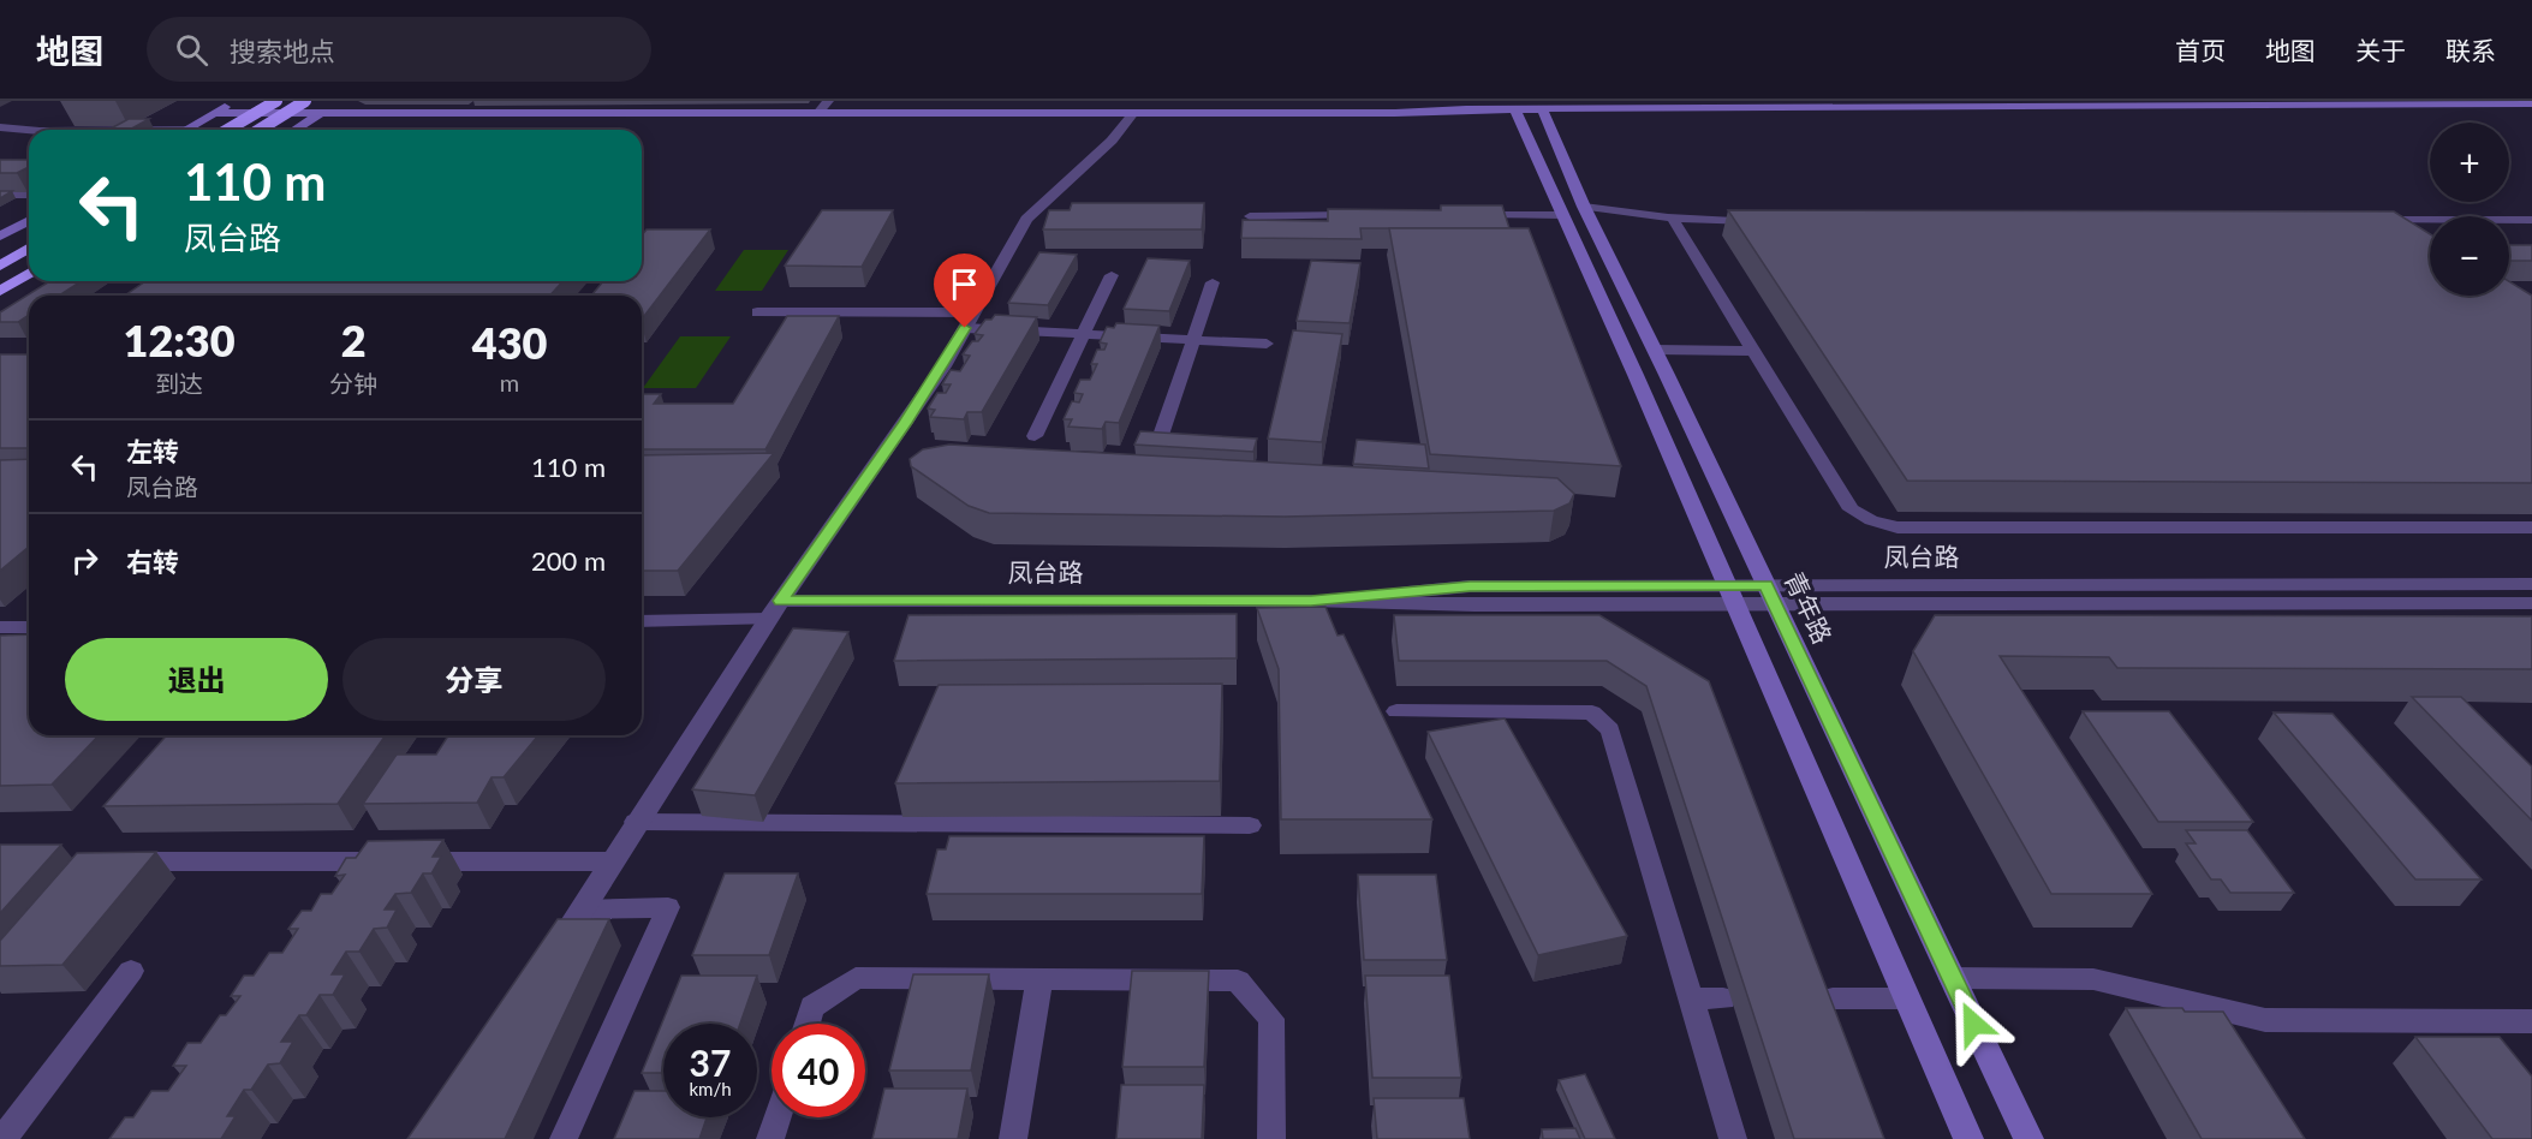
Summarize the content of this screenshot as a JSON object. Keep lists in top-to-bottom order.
{
  "streets": {
    "street": ["凤台路", "青年路"]
  },
  "crossings": [
    ["凤台路", "青年路"]
  ],
  "page": {
    "header": "地图",
    "search": "搜索地点",
    "nav": [
      "首页",
      "地图",
      "关于",
      "联系"
    ],
    "map_buttons": ["+", "−"],
    "turn": ["110 m", "凤台路"],
    "eta": [
      "12:30",
      "到达",
      "2",
      "分钟",
      "430",
      "m"
    ],
    "list": [
      {
        "name": "左转",
        "note": "凤台路",
        "value": "110 m"
      },
      {
        "name": "右转",
        "value": "200 m"
      }
    ],
    "buttons": ["退出", "分享"],
    "speed": "37 km/h",
    "limit": "40"
  }
}
